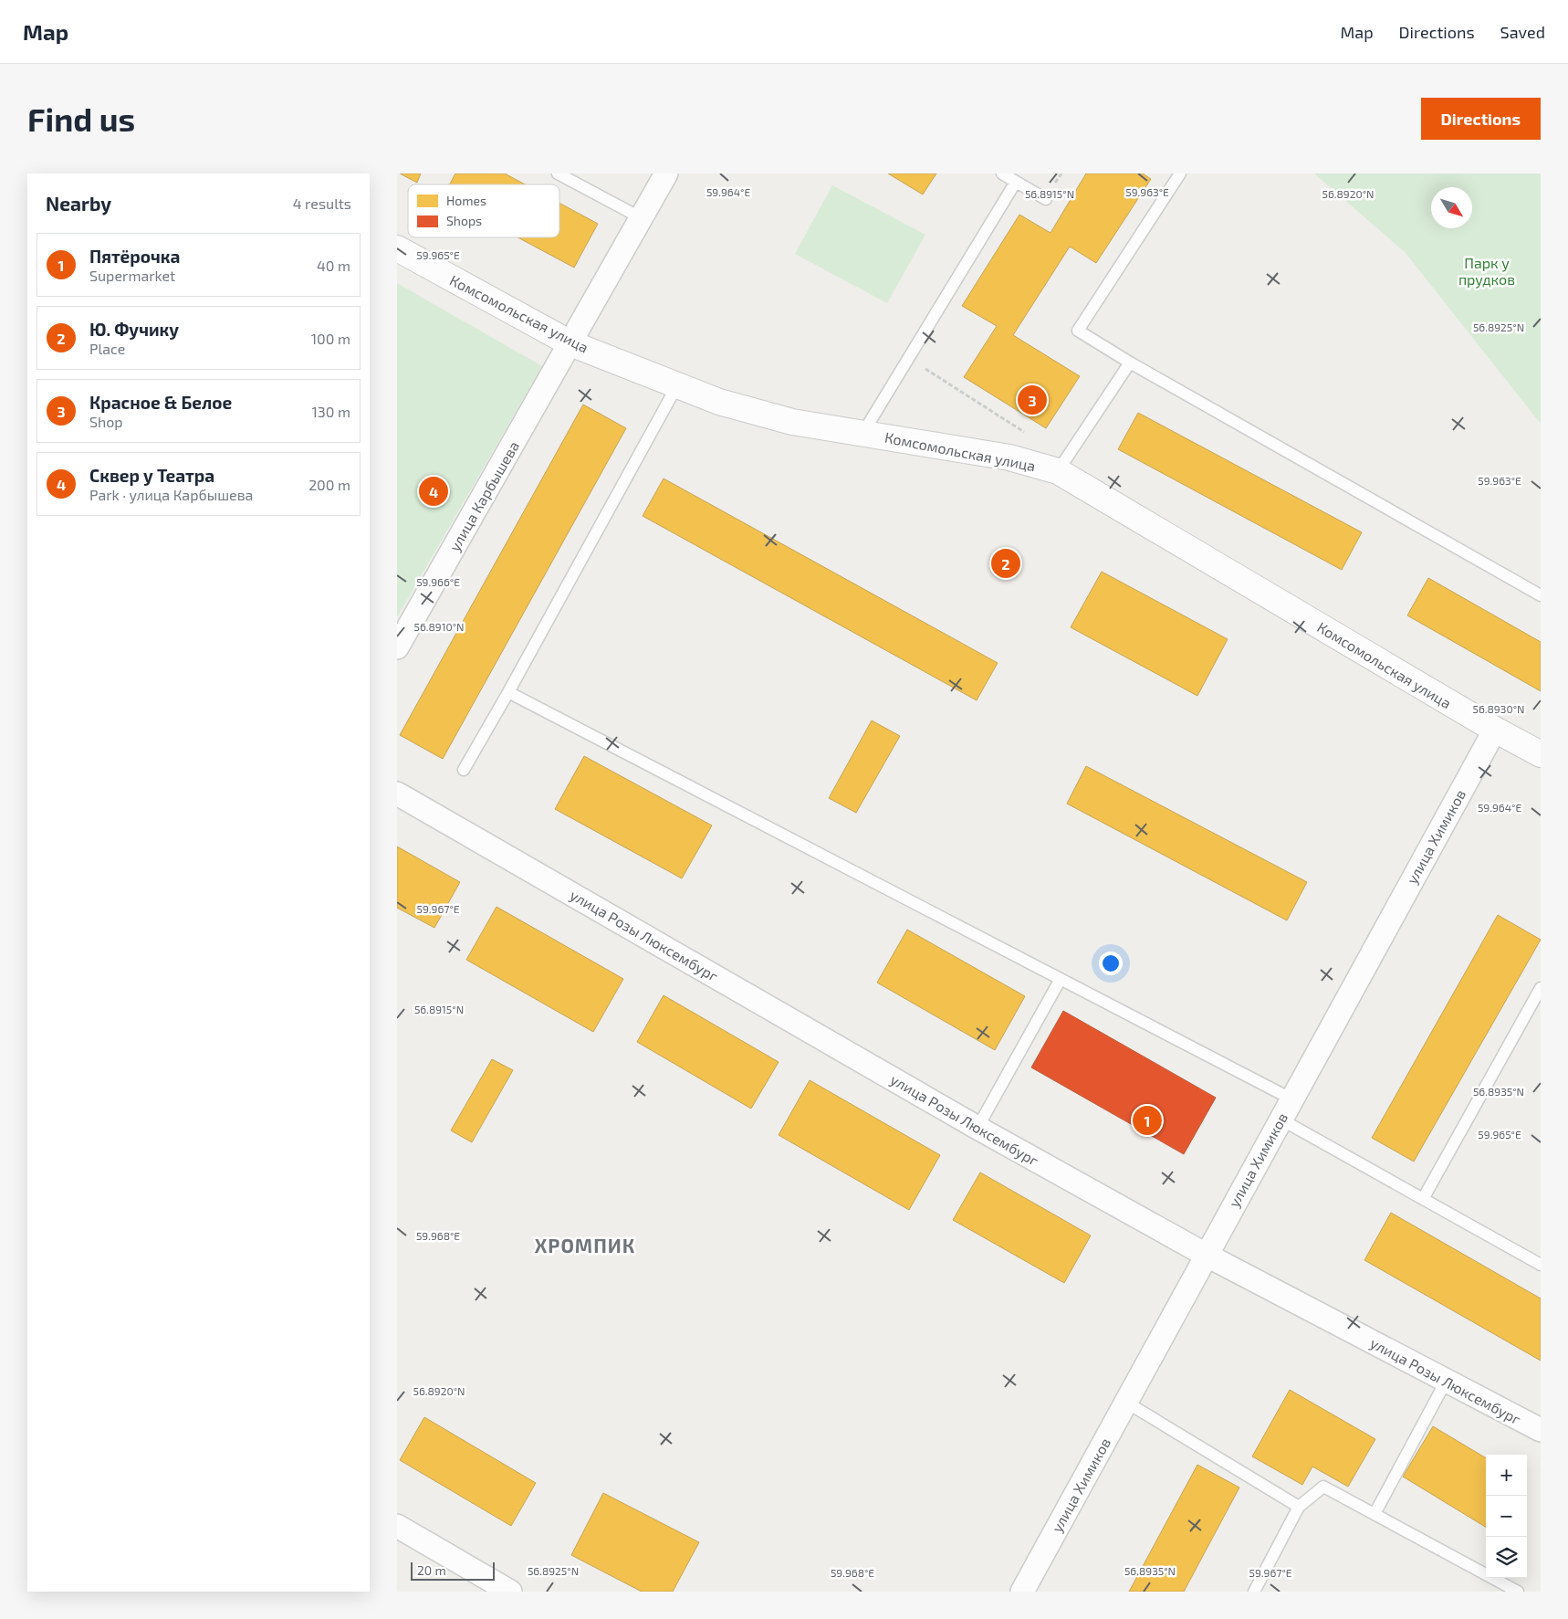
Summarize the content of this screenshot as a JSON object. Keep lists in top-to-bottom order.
{
  "streets": {
    "street": [
      "Комсомольская улица",
      "улица Карбышева",
      "улица Химиков",
      "улица Розы Люксембург"
    ]
  },
  "crossings": [
    ["Комсомольская улица", "улица Карбышева"],
    ["Комсомольская улица", "улица Химиков"],
    ["улица Химиков", "улица Розы Люксембург"]
  ],
  "districts": ["ХРОМПИК"],
  "parks": ["Парк у прудков"],
  "legend": ["Homes", "Shops"],
  "scale_bar": "20 m",
  "north": "bottom right",
  "page": {
    "header": "Map",
    "nav": ["Map", "Directions", "Saved"],
    "buttons": "Directions",
    "title": "Find us",
    "heading": ["Nearby", "4 results"],
    "list": [
      {
        "mark": "1",
        "name": "Пятёрочка",
        "note": "Supermarket",
        "value": "40 m"
      },
      {
        "mark": "2",
        "name": "Ю. Фучику",
        "note": "Place",
        "value": "100 m"
      },
      {
        "mark": "3",
        "name": "Красное & Белое",
        "note": "Shop",
        "value": "130 m"
      },
      {
        "mark": "4",
        "name": "Сквер у Театра",
        "note": "Park · улица Карбышева",
        "value": "200 m"
      }
    ],
    "pins": [
      "3",
      "4",
      "2",
      "1"
    ],
    "map_buttons": ["+", "−"],
    "scale": "20 m"
  },
  "coordinates": [
    "59.964°E",
    "59.963°E",
    "56.8920°N",
    "56.8915°N",
    "59.965°E",
    "56.8925°N",
    "59.966°E",
    "56.8910°N",
    "56.8930°N",
    "59.967°E",
    "56.8935°N",
    "59.968°E"
  ]
}
